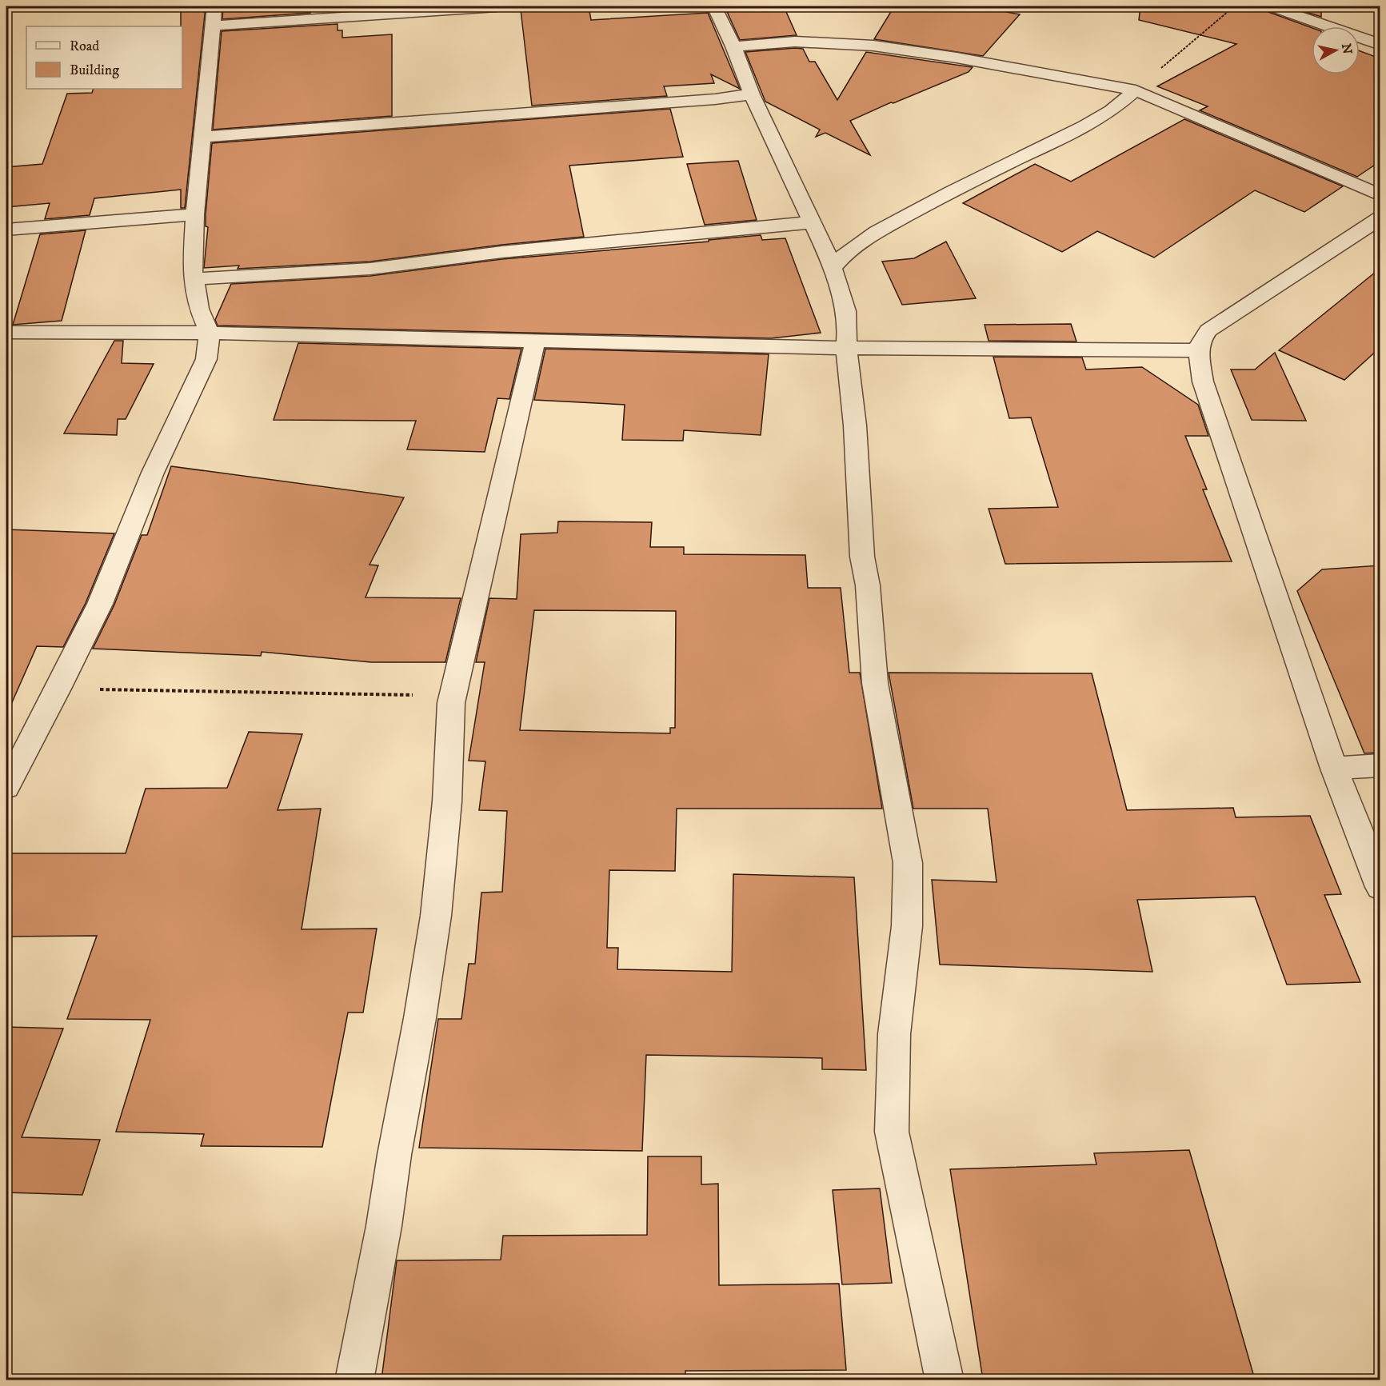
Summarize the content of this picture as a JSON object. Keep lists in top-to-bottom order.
{
  "legend": ["Road", "Building"],
  "north": "right"
}
